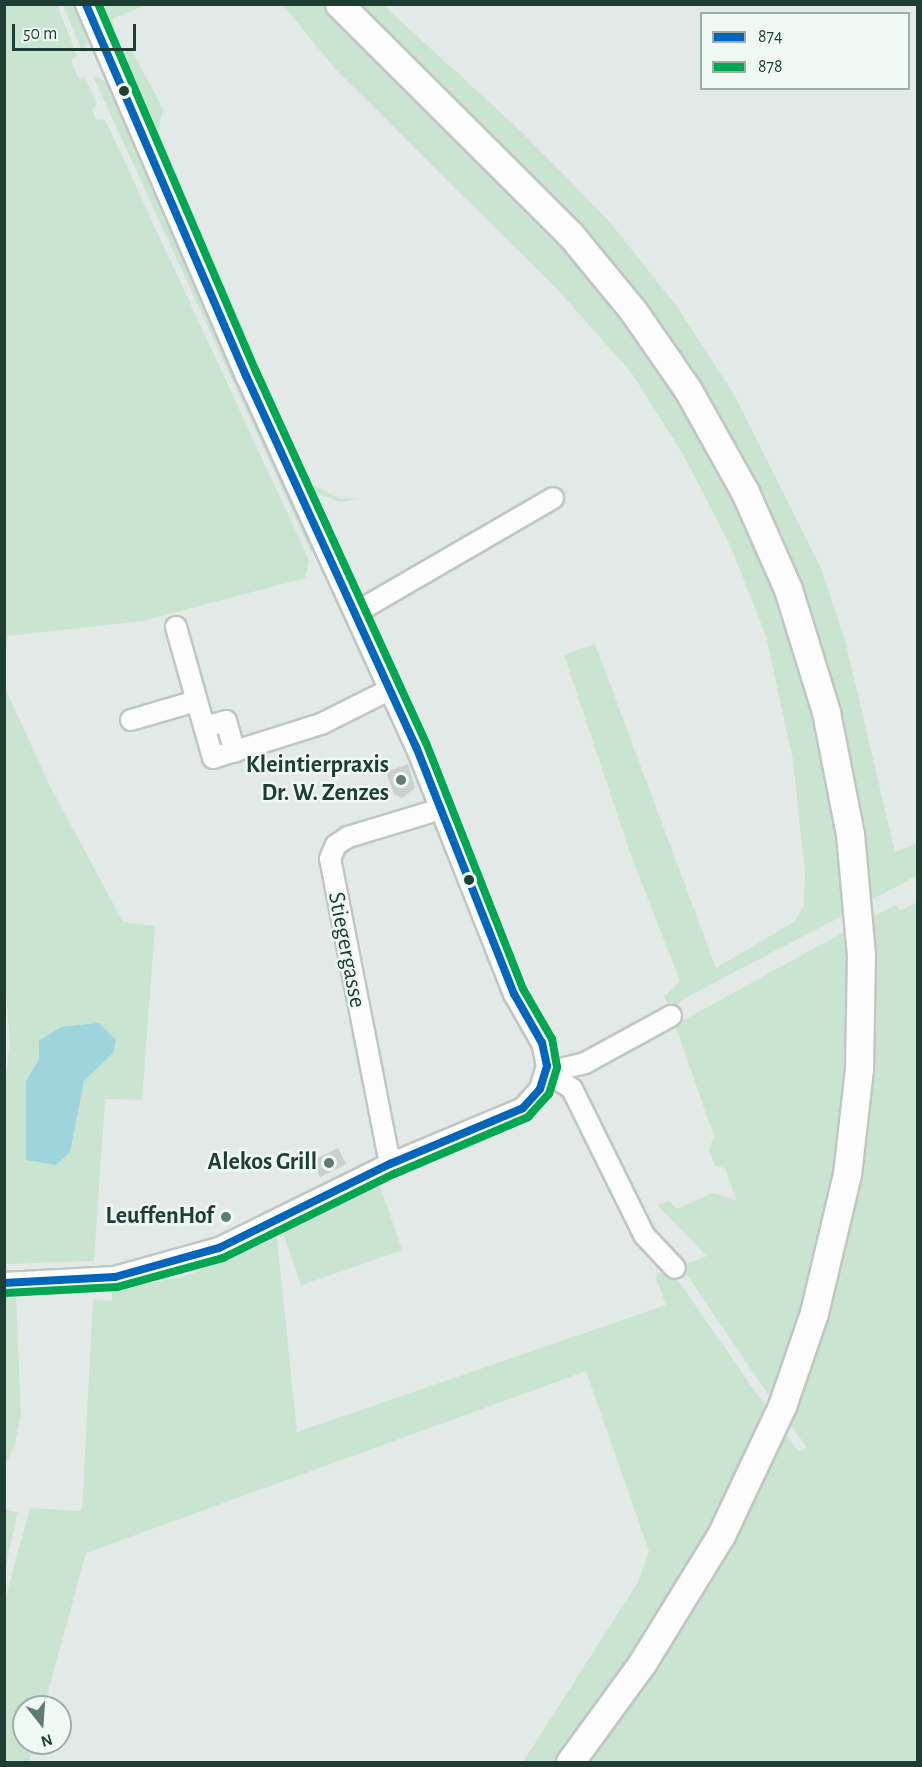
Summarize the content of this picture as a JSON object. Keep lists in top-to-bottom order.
{
  "streets": {
    "street": ["Stiegergasse"]
  },
  "places": ["Kleintierpraxis Dr. W. Zenzes", "Alekos Grill", "LeuffenHof"],
  "lines": ["transit line 874", "transit line 878"],
  "legend": ["874", "878"],
  "scale_bar": "50 m",
  "north": "bottom"
}
